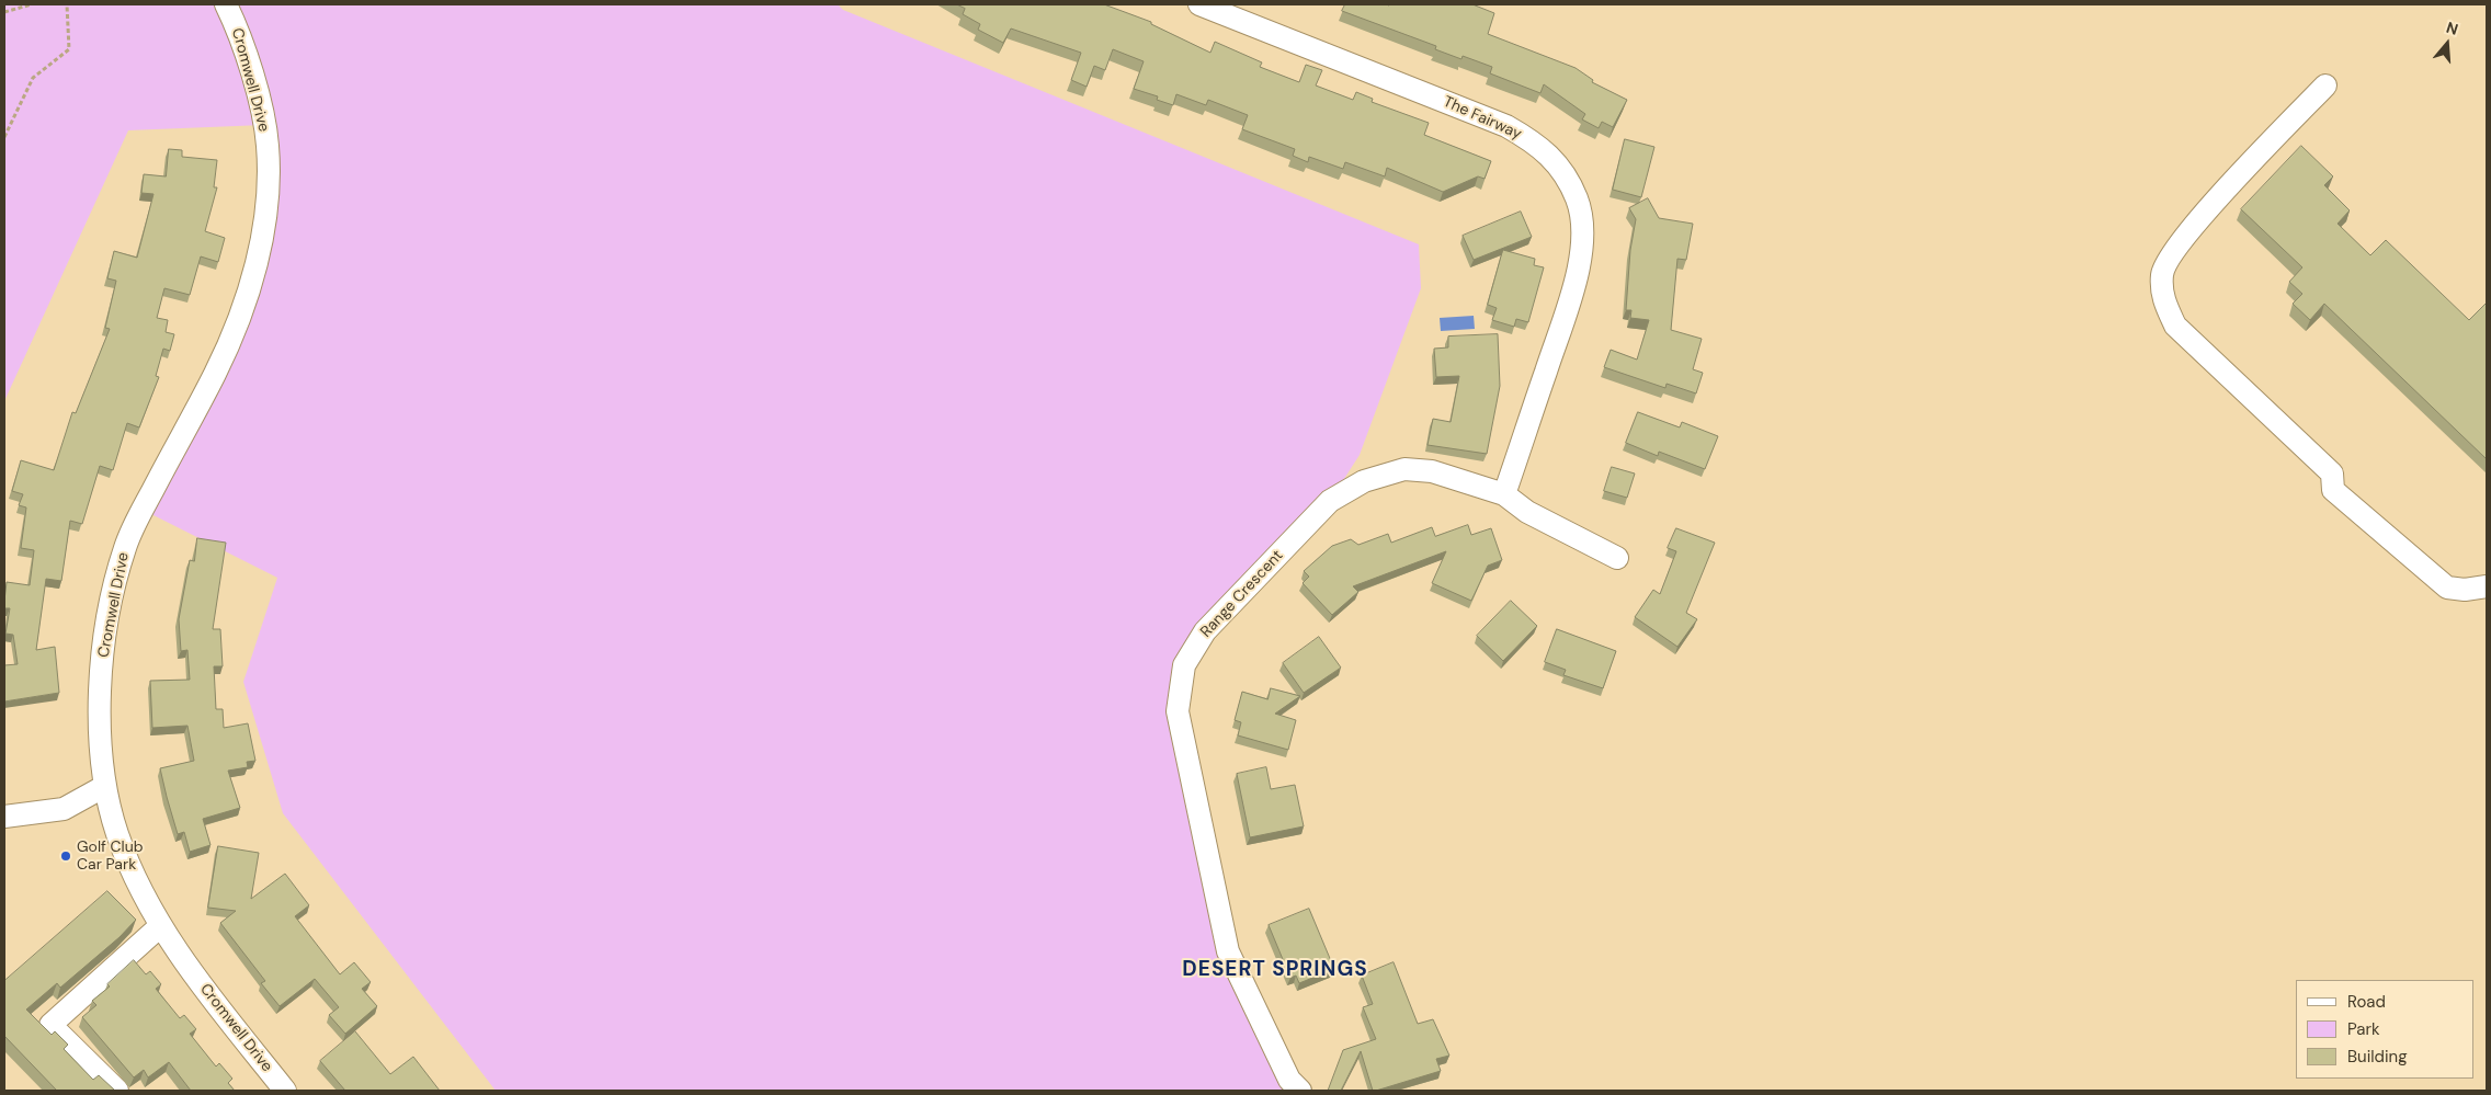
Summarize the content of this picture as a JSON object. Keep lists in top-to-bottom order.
{
  "streets": {
    "street": ["Cromwell Drive", "The Fairway", "Range Crescent"]
  },
  "crossings": [
    ["The Fairway", "Range Crescent"]
  ],
  "districts": ["DESERT SPRINGS"],
  "places": ["Golf Club Car Park"],
  "legend": ["Road", "Park", "Building"],
  "north": "top"
}
